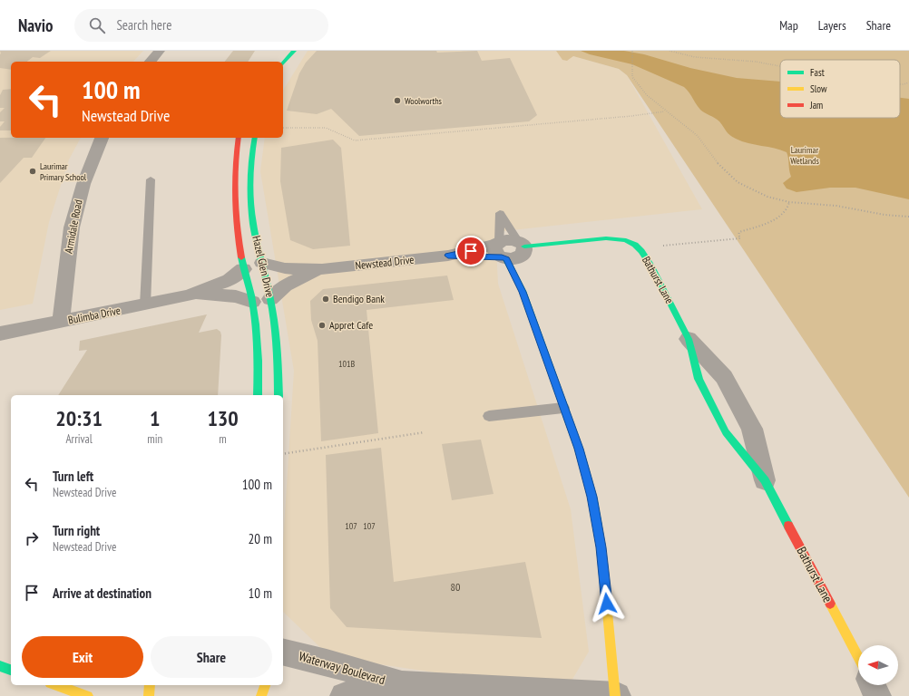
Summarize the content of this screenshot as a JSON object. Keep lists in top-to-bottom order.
{
  "streets": {
    "street": [
      "Armidale Road",
      "Newstead Drive",
      "Hazel Glen Drive",
      "Bathurst Lane",
      "Bulimba Drive",
      "Waterway Boulevard"
    ]
  },
  "crossings": [
    ["Armidale Road", "Bulimba Drive"],
    ["Newstead Drive", "Hazel Glen Drive"],
    ["Newstead Drive", "Bathurst Lane"],
    ["Hazel Glen Drive", "Bulimba Drive"]
  ],
  "parks": ["Laurimar Wetlands"],
  "places": [
    "Woolworths",
    "Laurimar Primary School",
    "Bendigo Bank",
    "Appret Cafe"
  ],
  "house_numbers": [
    "101B",
    "107",
    "107",
    "80"
  ],
  "legend": ["Fast", "Slow", "Jam"],
  "north": "left",
  "page": {
    "header": "Navio",
    "search": "Search here",
    "nav": ["Map", "Layers", "Share"],
    "turn": ["100 m", "Newstead Drive"],
    "eta": [
      "20:31",
      "Arrival",
      "1",
      "min",
      "130",
      "m"
    ],
    "list": [
      {
        "name": "Turn left",
        "note": "Newstead Drive",
        "value": "100 m"
      },
      {
        "name": "Turn right",
        "note": "Newstead Drive",
        "value": "20 m"
      },
      {
        "name": "Arrive at destination",
        "value": "10 m"
      }
    ],
    "buttons": ["Exit", "Share"]
  }
}
